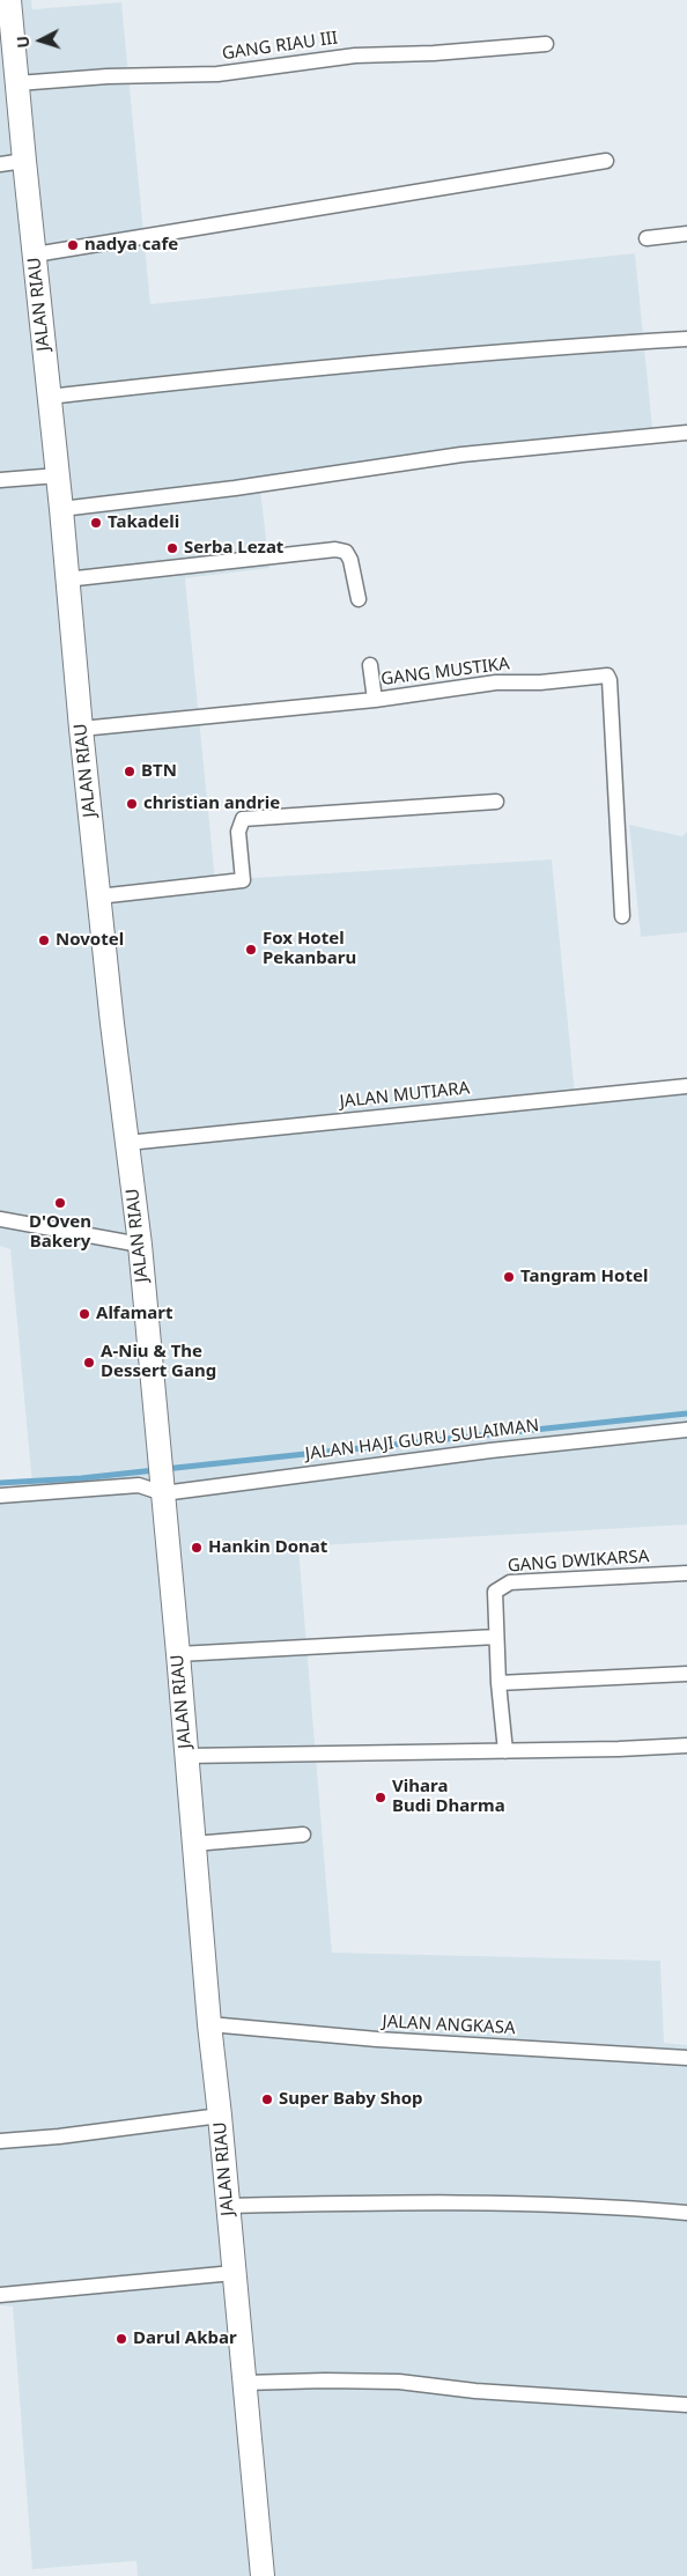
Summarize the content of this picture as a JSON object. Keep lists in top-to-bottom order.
{
  "streets": {
    "main road": ["JALAN RIAU"],
    "street": [
      "GANG RIAU III",
      "GANG MUSTIKA",
      "JALAN MUTIARA",
      "JALAN HAJI GURU SULAIMAN",
      "GANG DWIKARSA",
      "JALAN ANGKASA"
    ]
  },
  "crossings": [
    ["GANG RIAU III", "JALAN RIAU"],
    ["JALAN RIAU", "GANG MUSTIKA"],
    ["JALAN RIAU", "JALAN MUTIARA"],
    ["JALAN RIAU", "JALAN HAJI GURU SULAIMAN"],
    ["JALAN RIAU", "JALAN ANGKASA"]
  ],
  "places": [
    "nadya cafe",
    "Takadeli",
    "Serba Lezat",
    "BTN",
    "christian andrie",
    "Novotel",
    "Fox Hotel Pekanbaru",
    "D'Oven Bakery",
    "Tangram Hotel",
    "Alfamart",
    "A-Niu & The Dessert Gang",
    "Hankin Donat",
    "Vihara Budi Dharma",
    "Super Baby Shop",
    "Darul Akbar"
  ],
  "north": "left"
}
